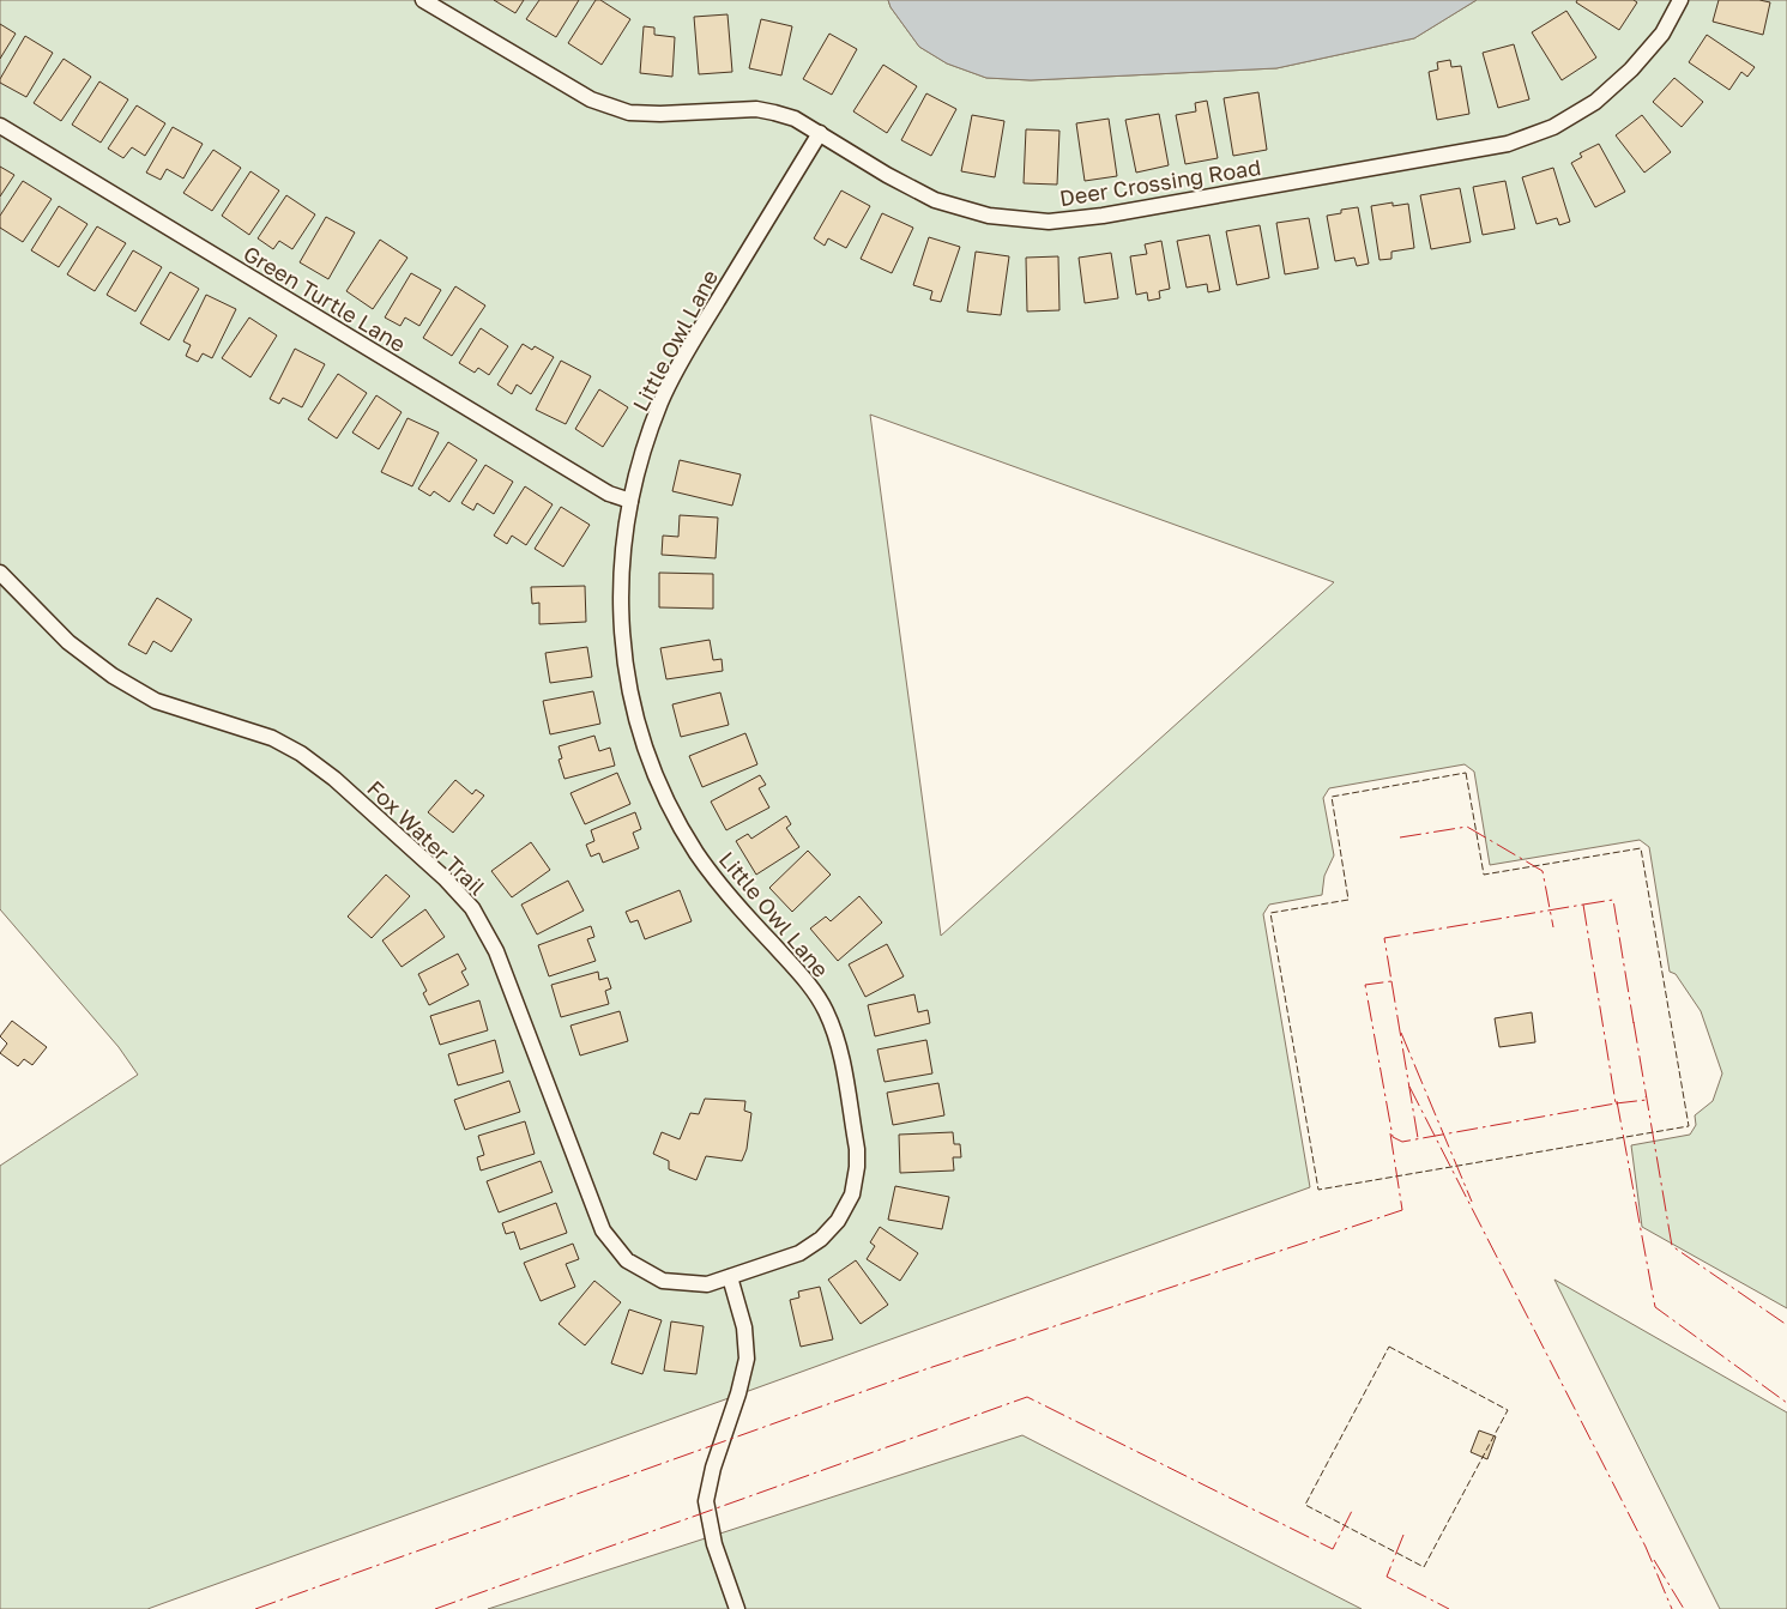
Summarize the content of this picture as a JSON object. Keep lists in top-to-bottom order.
{
  "streets": {
    "street": [
      "Deer Crossing Road",
      "Green Turtle Lane",
      "Little Owl Lane",
      "Fox Water Trail"
    ]
  },
  "crossings": [
    ["Deer Crossing Road", "Little Owl Lane"],
    ["Green Turtle Lane", "Little Owl Lane"],
    ["Little Owl Lane", "Fox Water Trail"]
  ]
}
